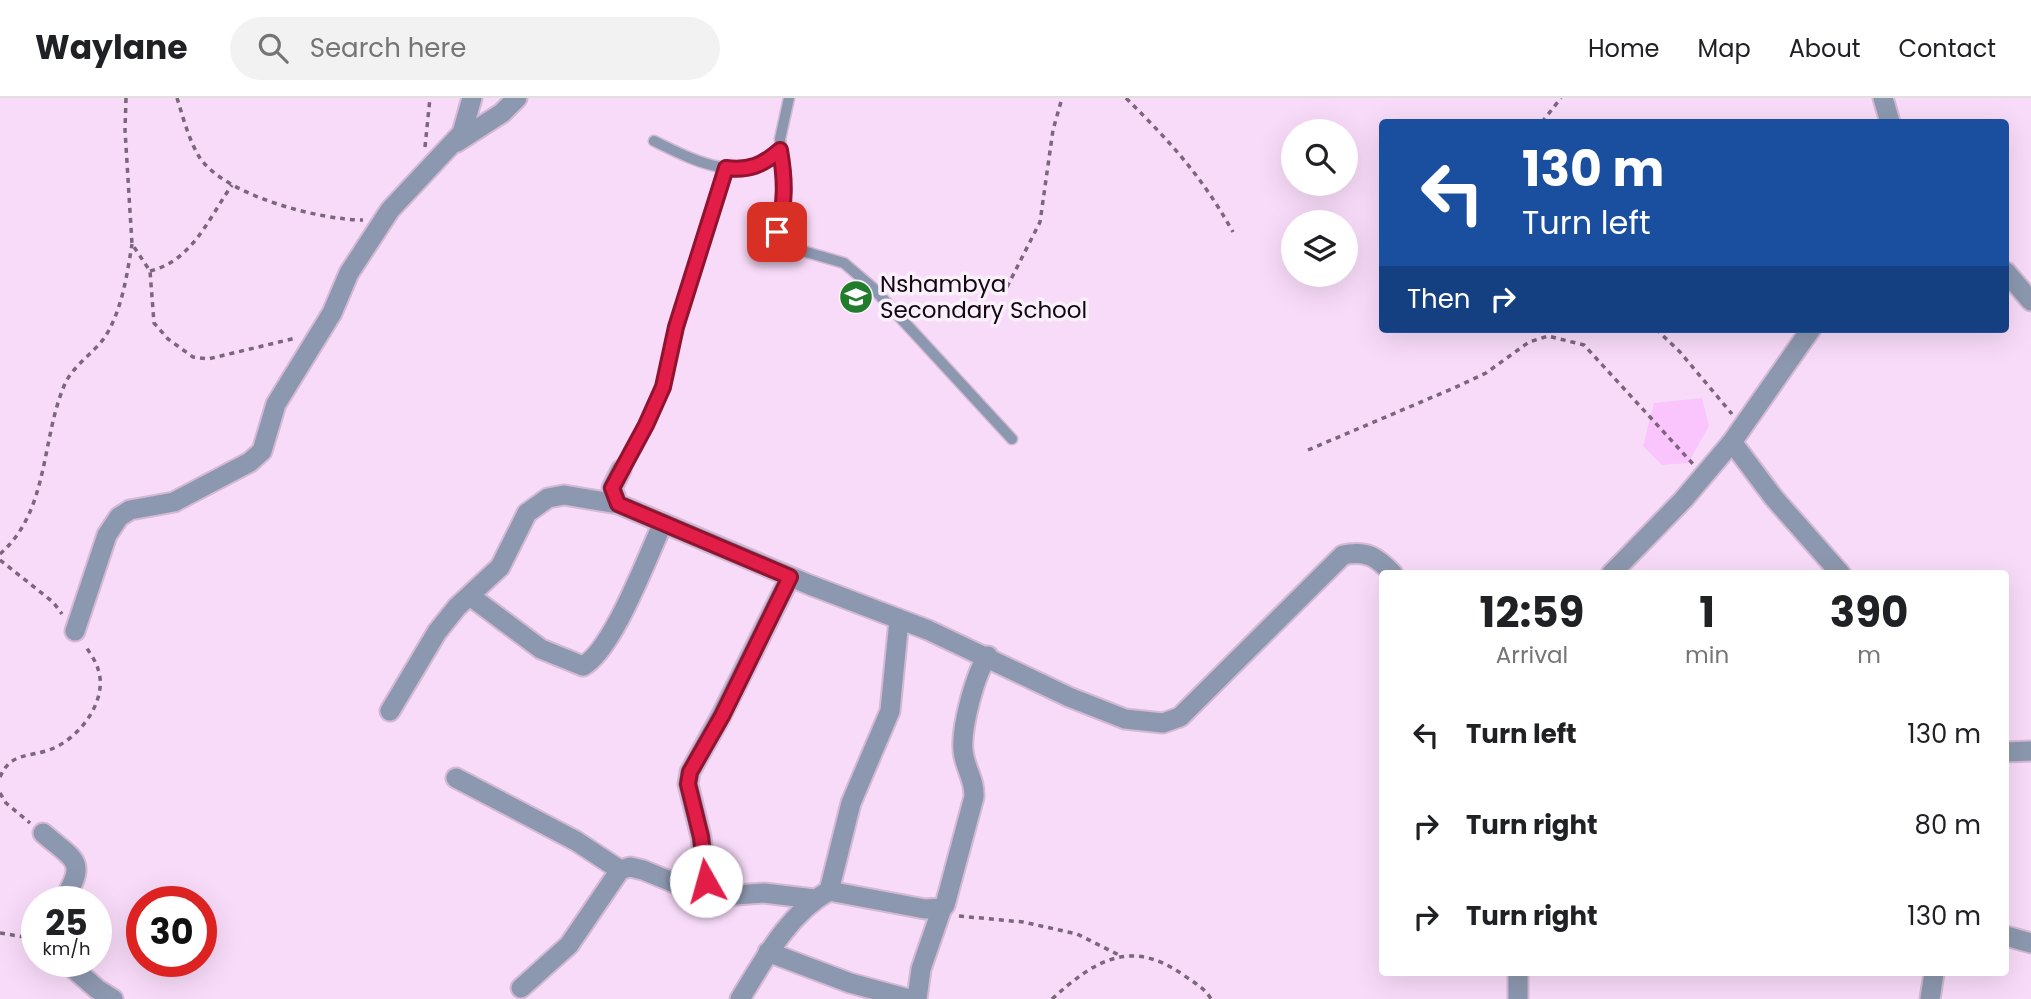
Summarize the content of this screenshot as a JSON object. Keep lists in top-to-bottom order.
{
  "places": {
    "school or university": ["Nshambya Secondary School"]
  },
  "page": {
    "header": "Waylane",
    "search": "Search here",
    "nav": [
      "Home",
      "Map",
      "About",
      "Contact"
    ],
    "turn": ["130 m", "Turn left"],
    "then": "Then",
    "eta": [
      "12:59",
      "Arrival",
      "1",
      "min",
      "390",
      "m"
    ],
    "list": [
      {
        "name": "Turn left",
        "value": "130 m"
      },
      {
        "name": "Turn right",
        "value": "80 m"
      },
      {
        "name": "Turn right",
        "value": "130 m"
      }
    ],
    "speed": "25 km/h",
    "limit": "30"
  }
}
